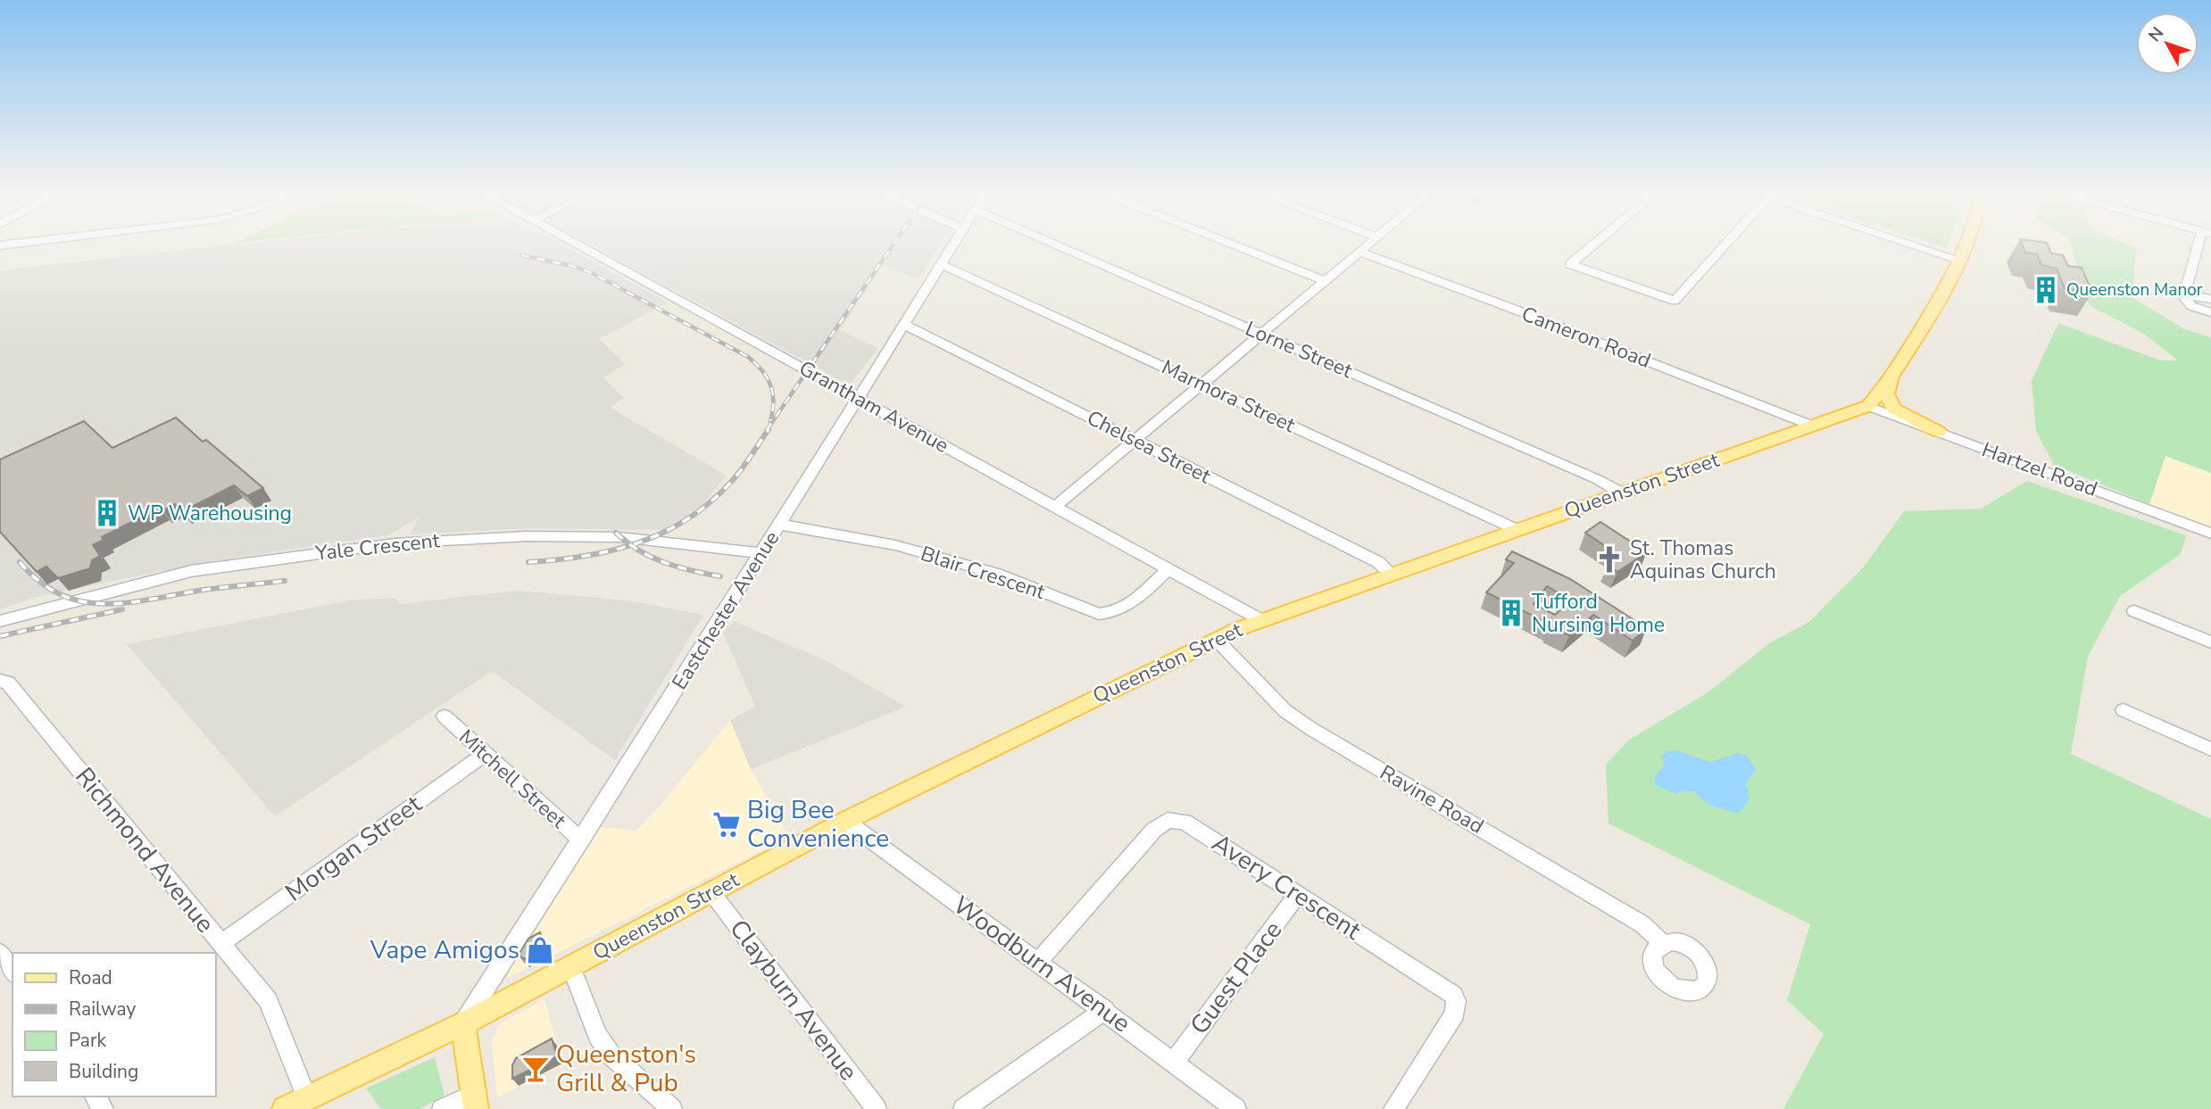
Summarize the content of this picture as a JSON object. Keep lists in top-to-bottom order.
{
  "streets": {
    "main road": ["Queenston Street"],
    "street": [
      "Cameron Road",
      "Lorne Street",
      "Marmora Street",
      "Grantham Avenue",
      "Chelsea Street",
      "Hartzel Road",
      "Yale Crescent",
      "Blair Crescent",
      "Eastchester Avenue",
      "Mitchell Street",
      "Ravine Road",
      "Morgan Street",
      "Richmond Avenue",
      "Avery Crescent",
      "Woodburn Avenue",
      "Guest Place",
      "Clayburn Avenue"
    ]
  },
  "crossings": [
    ["Cameron Road", "Queenston Street"],
    ["Lorne Street", "Queenston Street"],
    ["Marmora Street", "Queenston Street"],
    ["Marmora Street", "Eastchester Avenue"],
    ["Grantham Avenue", "Queenston Street"],
    ["Grantham Avenue", "Blair Crescent"],
    ["Grantham Avenue", "Eastchester Avenue"],
    ["Chelsea Street", "Queenston Street"],
    ["Chelsea Street", "Eastchester Avenue"],
    ["Hartzel Road", "Queenston Street"],
    ["Queenston Street", "Eastchester Avenue"],
    ["Queenston Street", "Ravine Road"],
    ["Queenston Street", "Richmond Avenue"],
    ["Queenston Street", "Woodburn Avenue"],
    ["Queenston Street", "Clayburn Avenue"],
    ["Yale Crescent", "Eastchester Avenue"],
    ["Blair Crescent", "Eastchester Avenue"],
    ["Eastchester Avenue", "Mitchell Street"],
    ["Mitchell Street", "Morgan Street"],
    ["Morgan Street", "Richmond Avenue"],
    ["Avery Crescent", "Woodburn Avenue"],
    ["Avery Crescent", "Guest Place"],
    ["Woodburn Avenue", "Guest Place"]
  ],
  "places": {
    "building": ["Queenston Manor", "WP Warehousing", "Tufford Nursing Home"],
    "church": ["St. Thomas Aquinas Church"],
    "supermarket": ["Big Bee Convenience"],
    "shop": ["Vape Amigos"],
    "bar": ["Queenston's Grill & Pub"]
  },
  "legend": [
    "Road",
    "Railway",
    "Park",
    "Building"
  ],
  "north": "top left"
}
